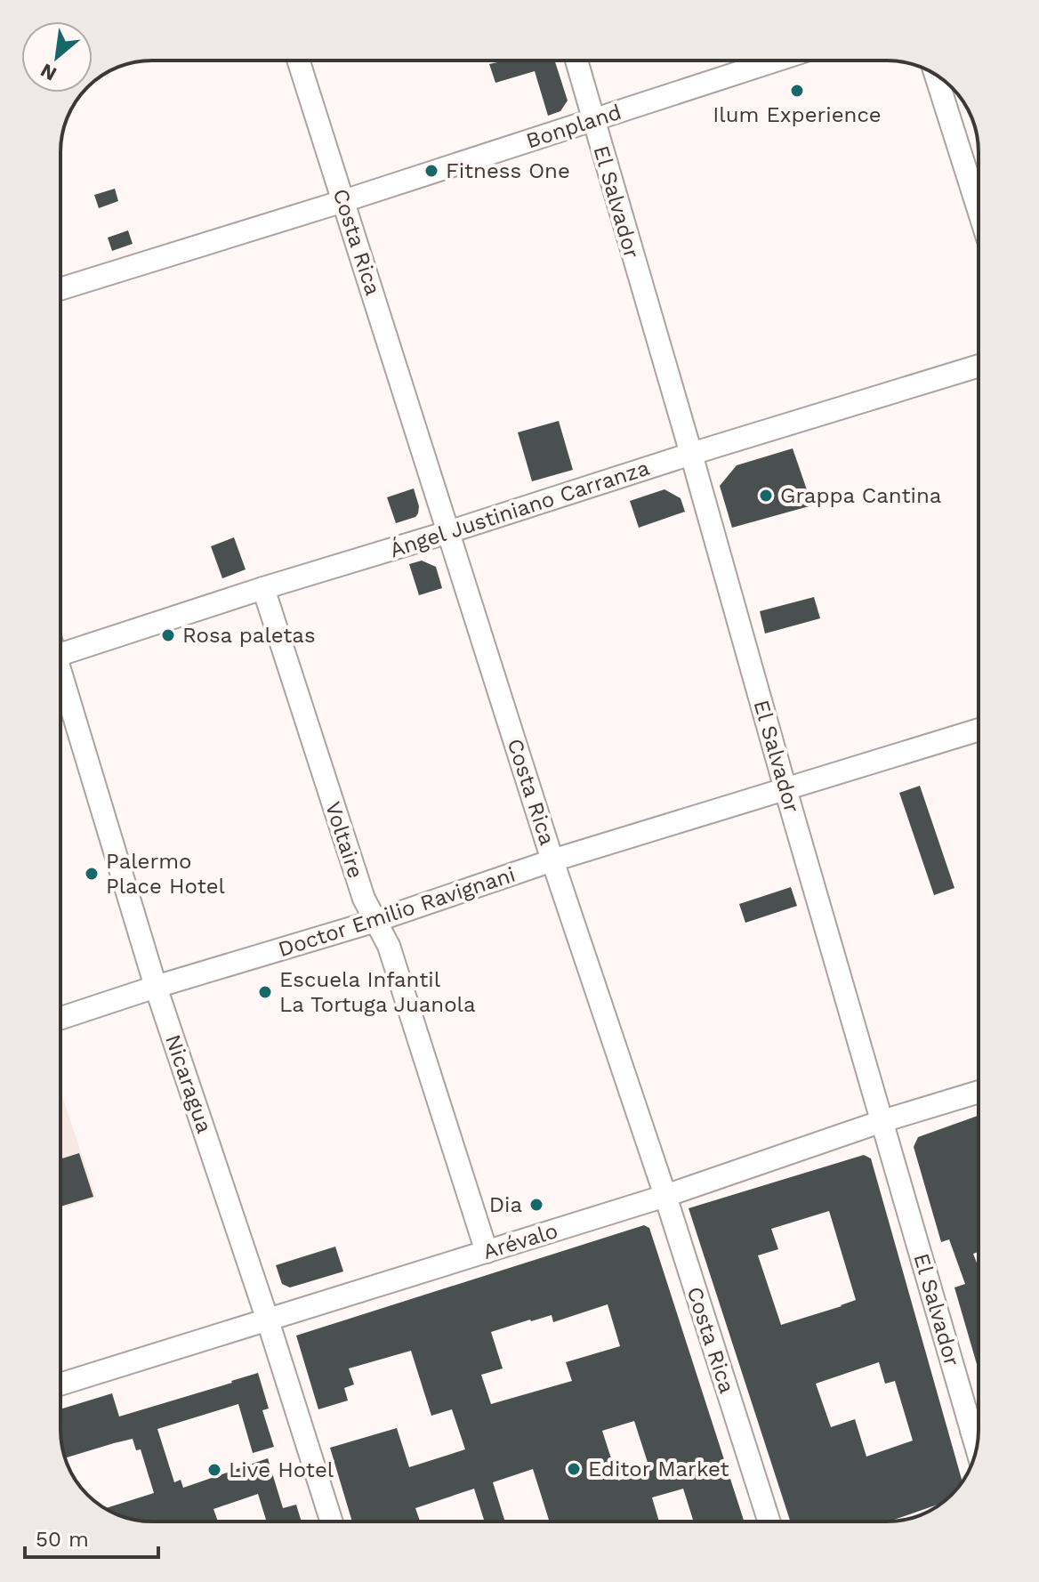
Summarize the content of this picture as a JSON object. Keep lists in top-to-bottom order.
{
  "streets": {
    "street": [
      "Bonpland",
      "El Salvador",
      "Costa Rica",
      "Ángel Justiniano Carranza",
      "Voltaire",
      "Doctor Emilio Ravignani",
      "Nicaragua",
      "Arévalo"
    ]
  },
  "crossings": [
    ["Bonpland", "El Salvador"],
    ["Bonpland", "Costa Rica"],
    ["El Salvador", "Ángel Justiniano Carranza"],
    ["El Salvador", "Doctor Emilio Ravignani"],
    ["El Salvador", "Arévalo"],
    ["Costa Rica", "Ángel Justiniano Carranza"],
    ["Costa Rica", "Doctor Emilio Ravignani"],
    ["Costa Rica", "Arévalo"],
    ["Ángel Justiniano Carranza", "Voltaire"],
    ["Voltaire", "Doctor Emilio Ravignani"],
    ["Voltaire", "Arévalo"],
    ["Doctor Emilio Ravignani", "Nicaragua"],
    ["Nicaragua", "Arévalo"]
  ],
  "places": [
    "Ilum Experience",
    "Fitness One",
    "Grappa Cantina",
    "Rosa paletas",
    "Palermo Place Hotel",
    "Escuela Infantil La Tortuga Juanola",
    "Dia",
    "Editor Market",
    "Live Hotel"
  ],
  "scale_bar": "50 m",
  "north": "bottom left"
}
